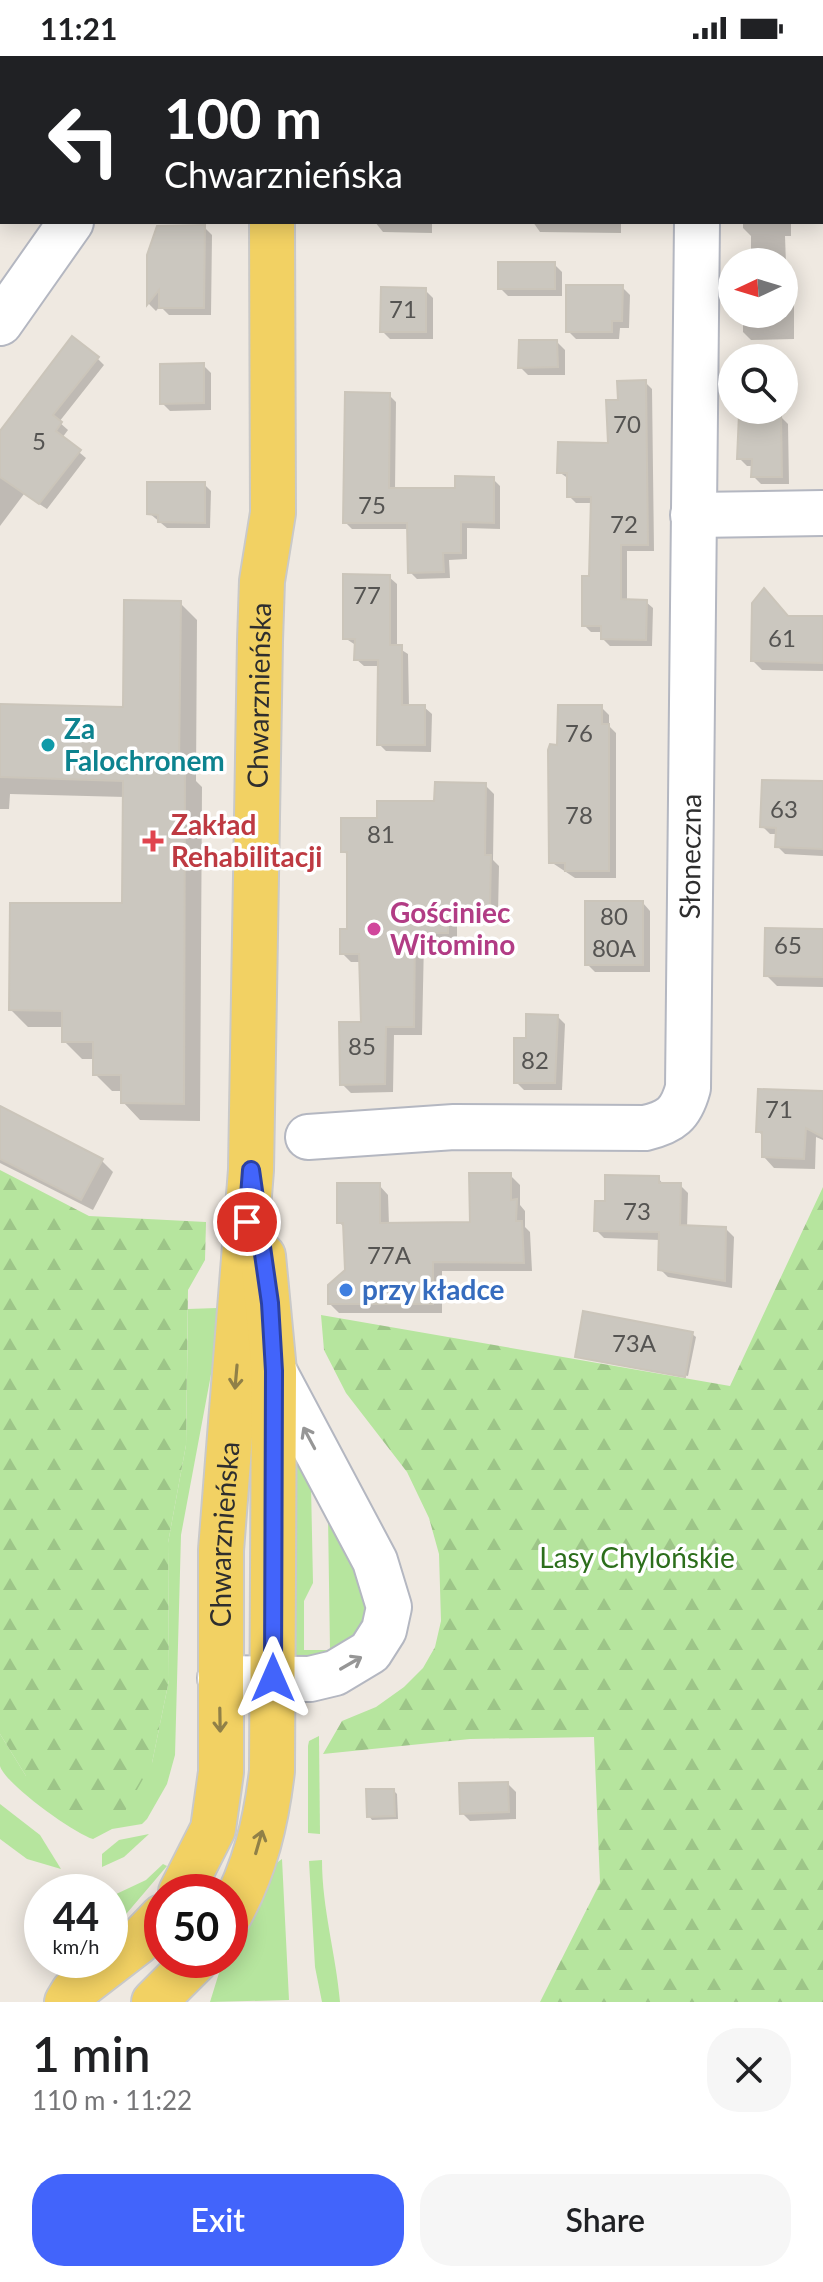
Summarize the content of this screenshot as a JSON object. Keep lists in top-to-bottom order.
{
  "streets": {
    "main road": ["Chwarznieńska"],
    "street": ["Słoneczna"]
  },
  "parks": ["Lasy Chylońskie"],
  "places": {
    "other": ["Za Falochronem", "Gościniec Witomino", "przy kładce"],
    "health": ["Zakład Rehabilitacji"]
  },
  "house_numbers": [
    "71",
    "70",
    "5",
    "75",
    "72",
    "77",
    "61",
    "76",
    "63",
    "78",
    "81",
    "80",
    "65",
    "80A",
    "85",
    "82",
    "71",
    "73",
    "77A",
    "73A"
  ],
  "north": "left",
  "page": {
    "status": "11:21",
    "turn": ["100 m", "Chwarznieńska"],
    "speed": "44 km/h",
    "limit": "50",
    "heading": ["1 min", "110 m · 11:22"],
    "buttons": ["Exit", "Share"]
  }
}
